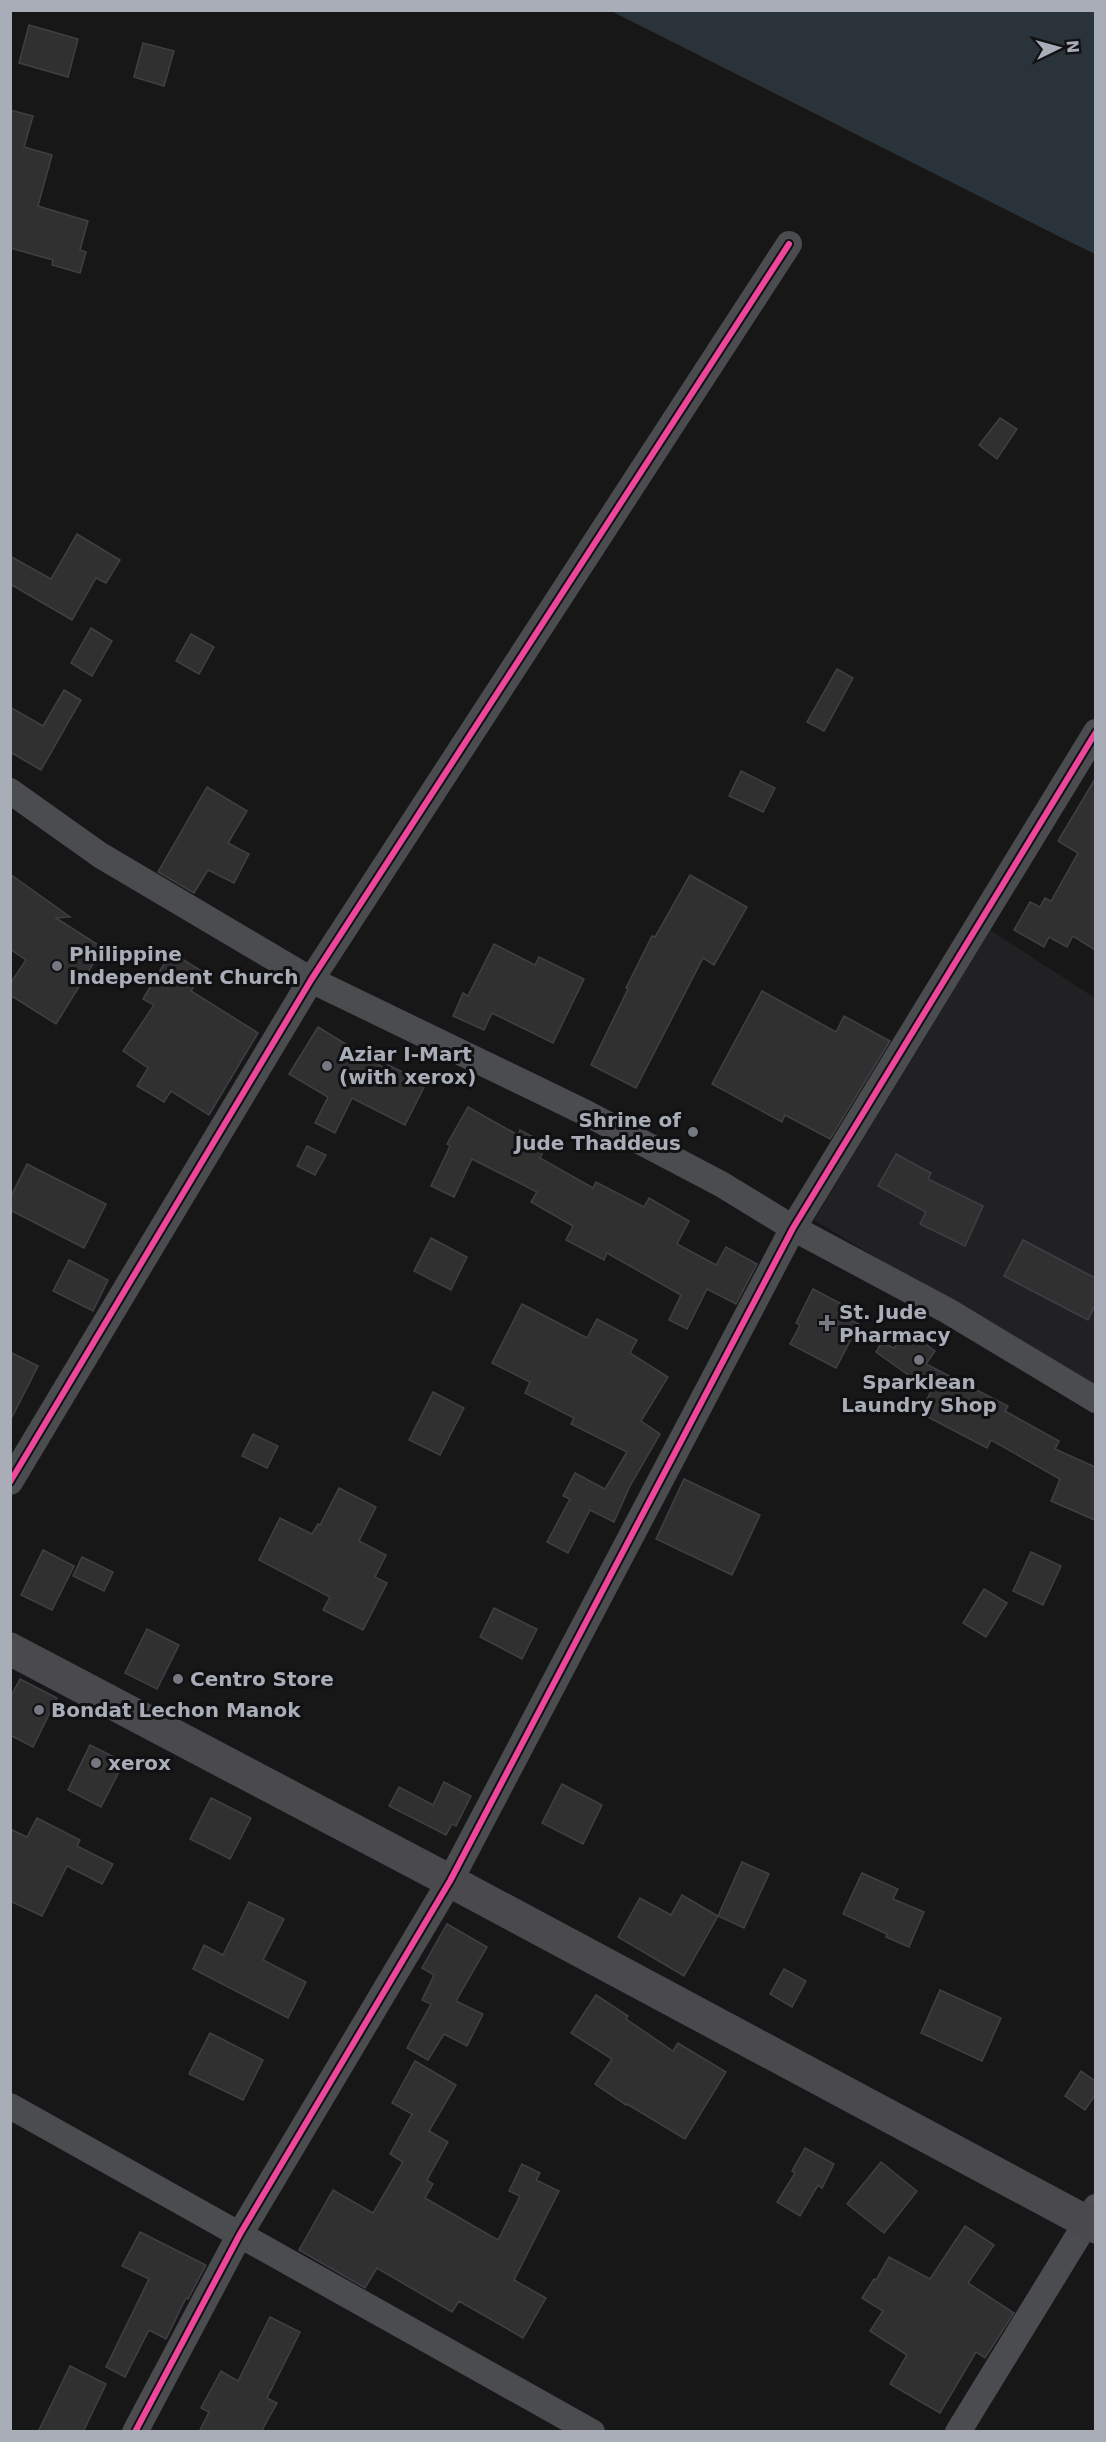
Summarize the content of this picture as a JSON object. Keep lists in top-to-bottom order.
{
  "places": {
    "other": [
      "Philippine Independent Church",
      "Aziar I-Mart (with xerox)",
      "Shrine of Jude Thaddeus",
      "Sparklean Laundry Shop",
      "Centro Store",
      "Bondat Lechon Manok",
      "xerox"
    ],
    "health": ["St. Jude Pharmacy"]
  },
  "north": "right"
}
